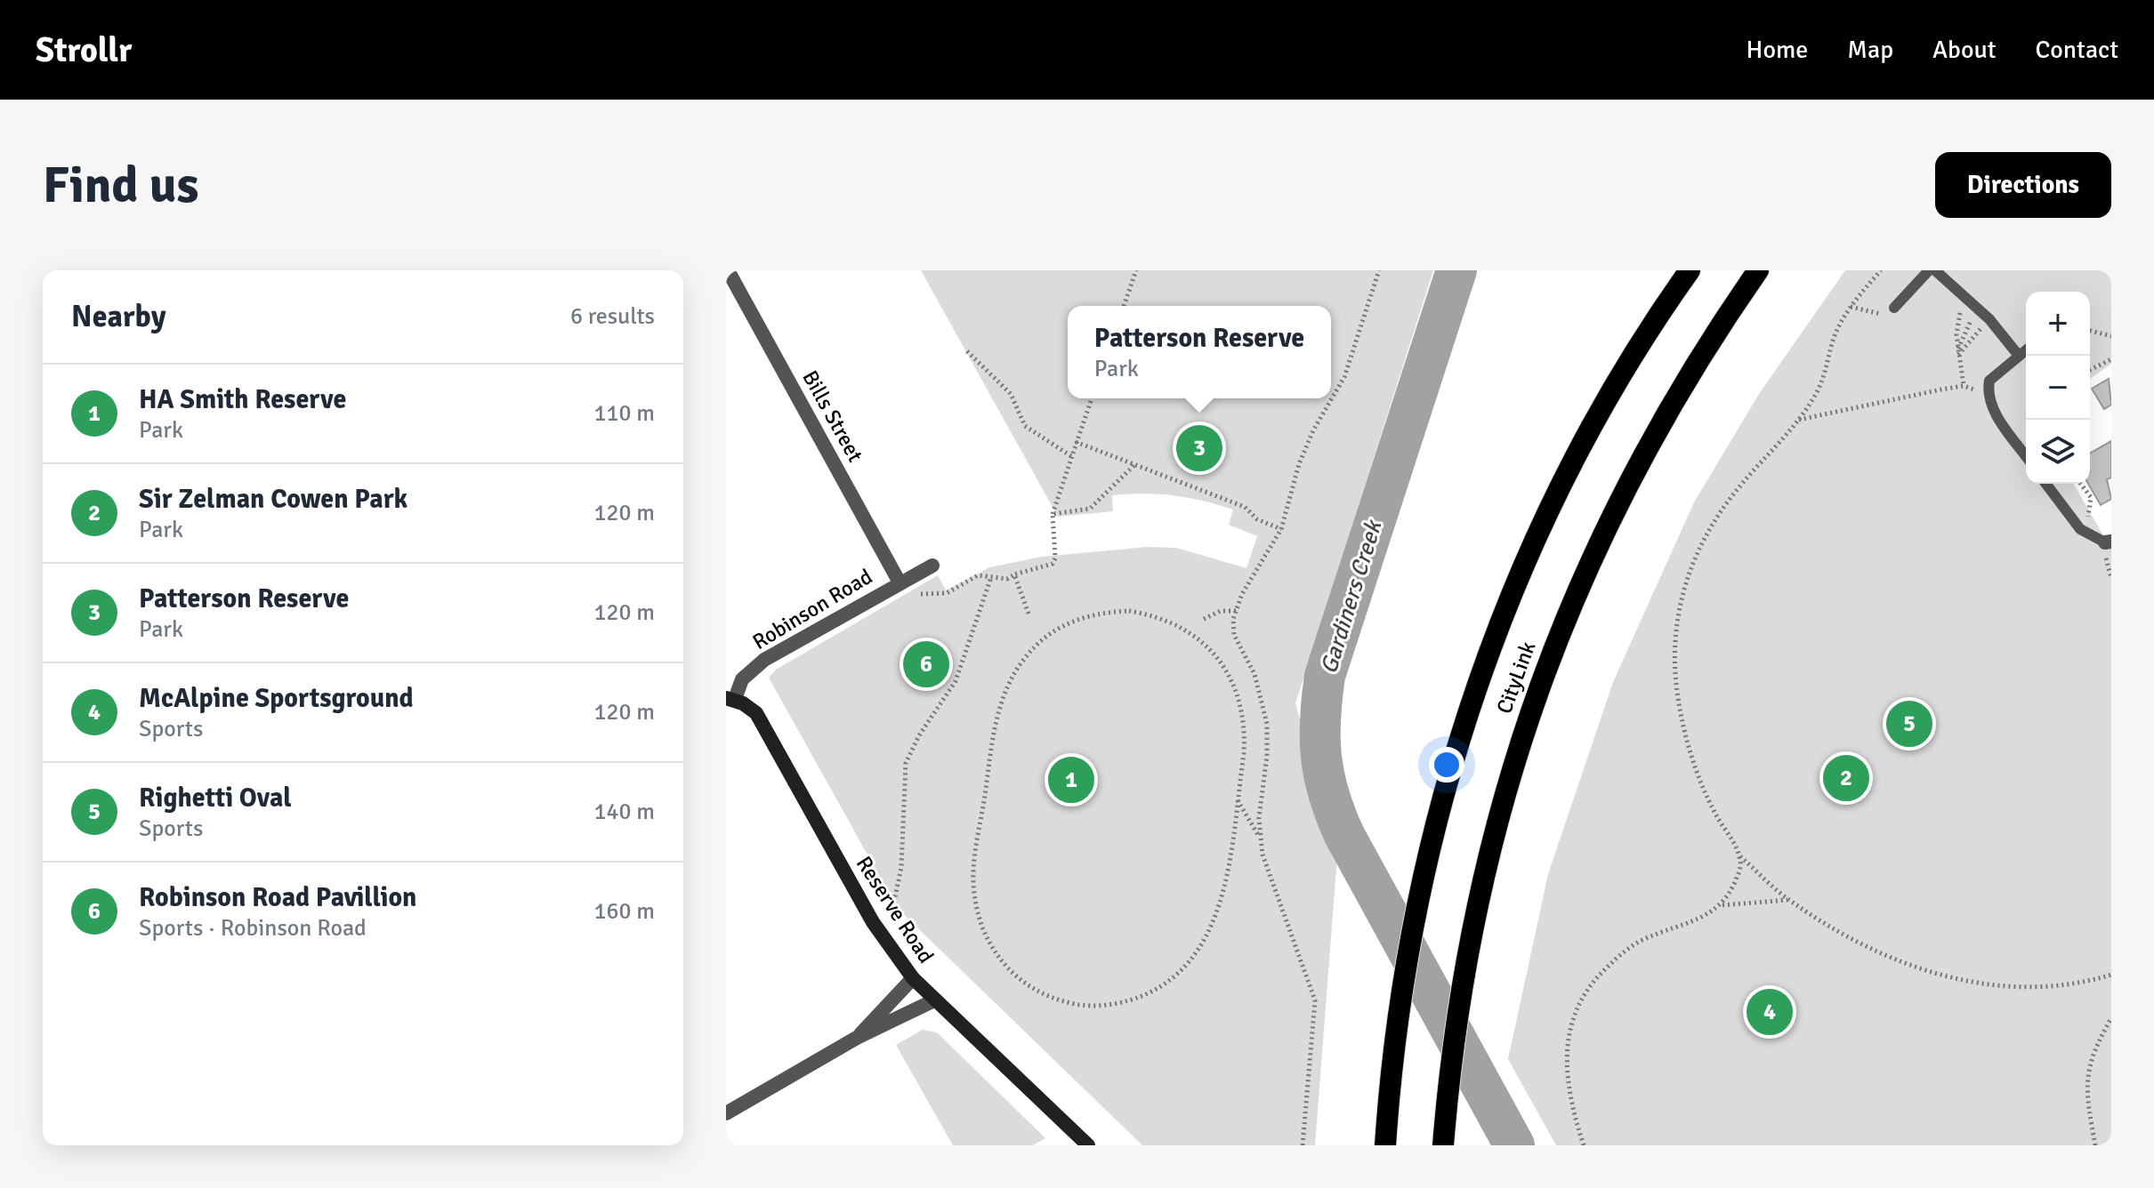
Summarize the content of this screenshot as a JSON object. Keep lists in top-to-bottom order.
{
  "streets": {
    "highway": ["CityLink"],
    "street": ["Bills Street", "Robinson Road", "Reserve Road"]
  },
  "crossings": [
    ["Bills Street", "Robinson Road"],
    ["Robinson Road", "Reserve Road"]
  ],
  "water": ["Gardiners Creek"],
  "page": {
    "header": "Strollr",
    "nav": [
      "Home",
      "Map",
      "About",
      "Contact"
    ],
    "buttons": "Directions",
    "title": "Find us",
    "heading": ["Nearby", "6 results"],
    "map_buttons": ["+", "−"],
    "popup": ["Patterson Reserve", "Park"],
    "list": [
      {
        "mark": "1",
        "name": "HA Smith Reserve",
        "note": "Park",
        "value": "110 m"
      },
      {
        "mark": "2",
        "name": "Sir Zelman Cowen Park",
        "note": "Park",
        "value": "120 m"
      },
      {
        "mark": "3",
        "name": "Patterson Reserve",
        "note": "Park",
        "value": "120 m"
      },
      {
        "mark": "4",
        "name": "McAlpine Sportsground",
        "note": "Sports",
        "value": "120 m"
      },
      {
        "mark": "5",
        "name": "Righetti Oval",
        "note": "Sports",
        "value": "140 m"
      },
      {
        "mark": "6",
        "name": "Robinson Road Pavillion",
        "note": "Sports · Robinson Road",
        "value": "160 m"
      }
    ],
    "pins": [
      "3",
      "6",
      "5",
      "2",
      "1",
      "4"
    ]
  }
}
